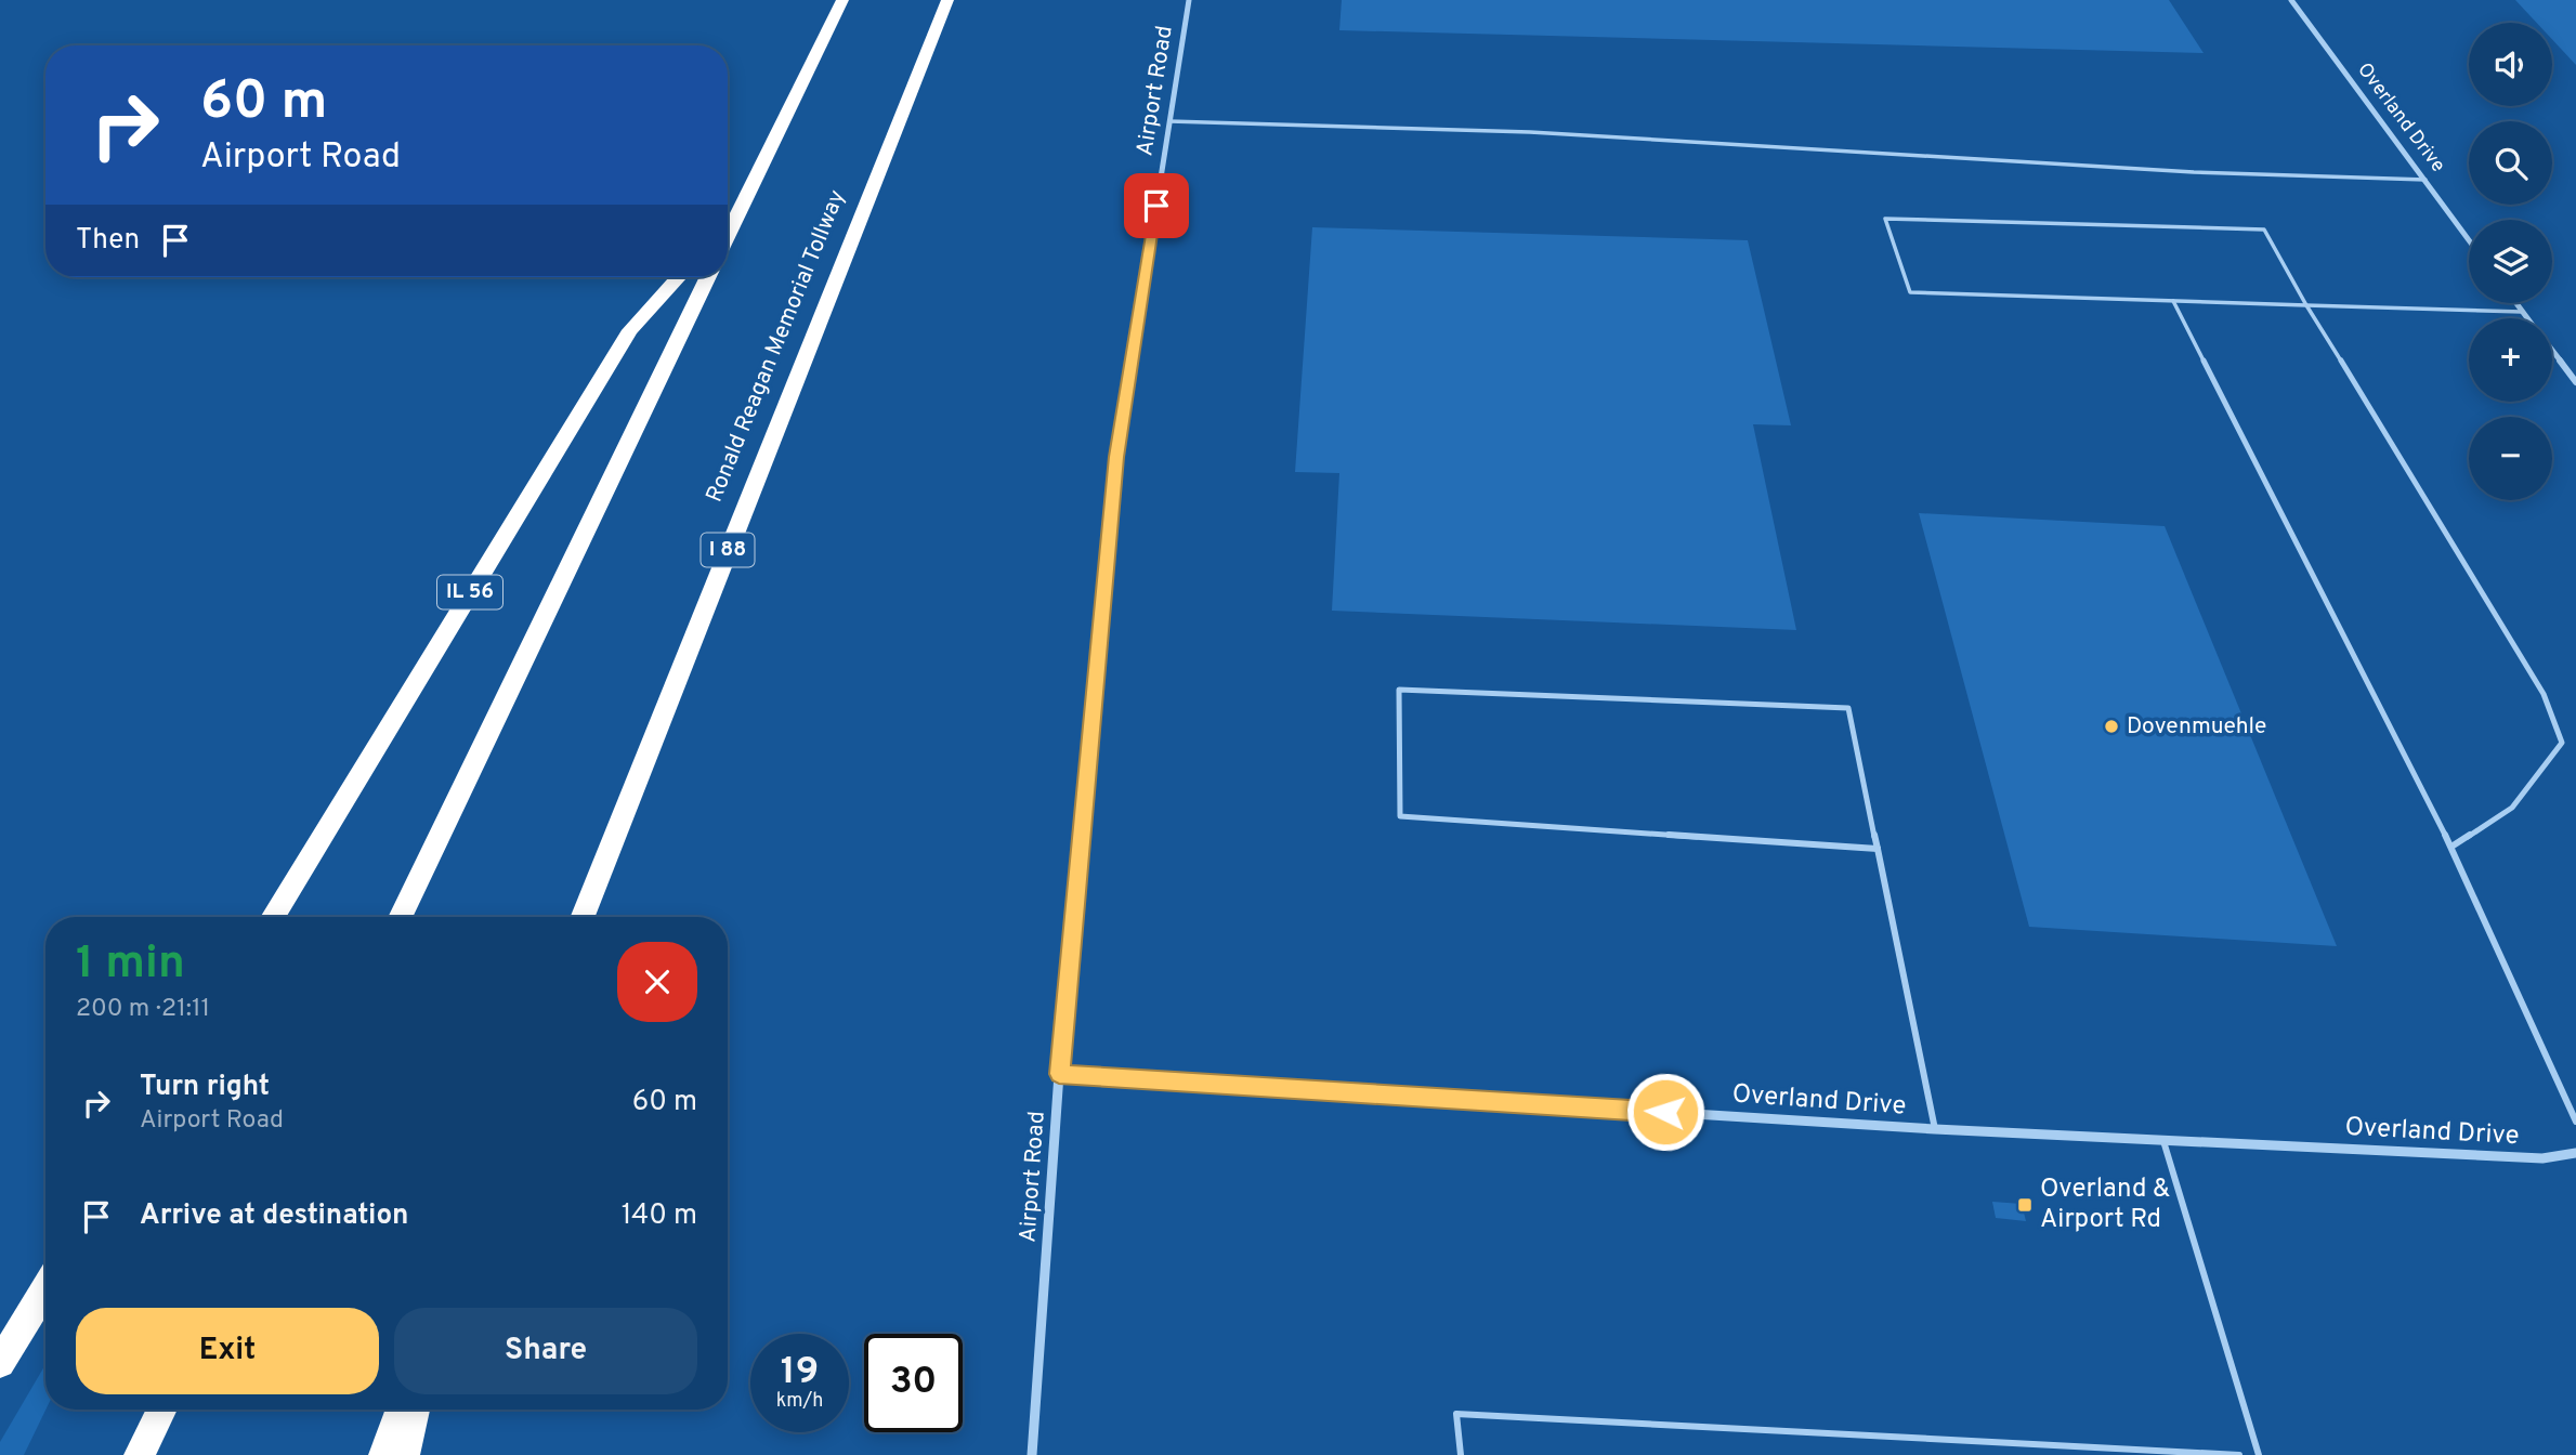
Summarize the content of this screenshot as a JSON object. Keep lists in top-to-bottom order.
{
  "streets": {
    "highway": ["Ronald Reagan Memorial Tollway", "I 88", "IL 56"],
    "street": ["Airport Road", "Overland Drive"]
  },
  "crossings": [
    ["Airport Road", "Overland Drive"]
  ],
  "places": {
    "other": ["Dovenmuehle"],
    "transit": ["Overland & Airport Rd"]
  },
  "page": {
    "map_buttons": ["+", "−"],
    "turn": ["60 m", "Airport Road"],
    "then": "Then",
    "heading": ["1 min", "200 m · 21:11"],
    "list": [
      {
        "name": "Turn right",
        "note": "Airport Road",
        "value": "60 m"
      },
      {
        "name": "Arrive at destination",
        "value": "140 m"
      }
    ],
    "buttons": ["Exit", "Share"],
    "speed": "19 km/h",
    "limit": "30"
  }
}
